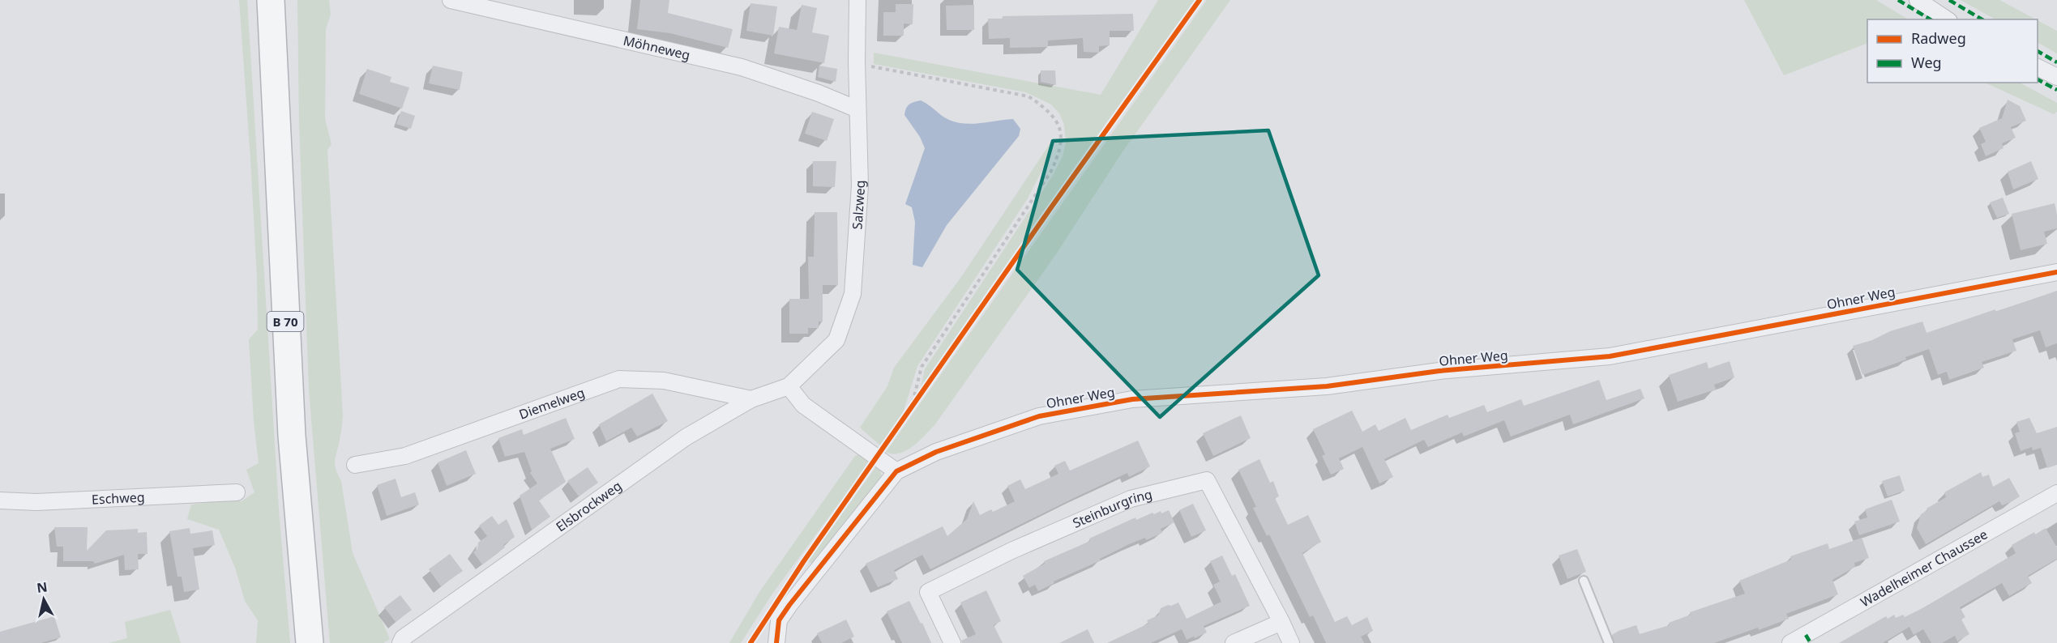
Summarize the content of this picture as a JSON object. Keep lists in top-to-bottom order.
{
  "streets": {
    "highway": ["B 70"],
    "street": [
      "Möhneweg",
      "Salzweg",
      "Ohner Weg",
      "Diemelweg",
      "Eschweg",
      "Elsbrockweg",
      "Steinburgring",
      "Wadelheimer Chaussee"
    ]
  },
  "crossings": [
    ["Möhneweg", "Salzweg"],
    ["Salzweg", "Elsbrockweg"],
    ["Diemelweg", "Elsbrockweg"]
  ],
  "legend": ["Radweg", "Weg"],
  "north": "top"
}
